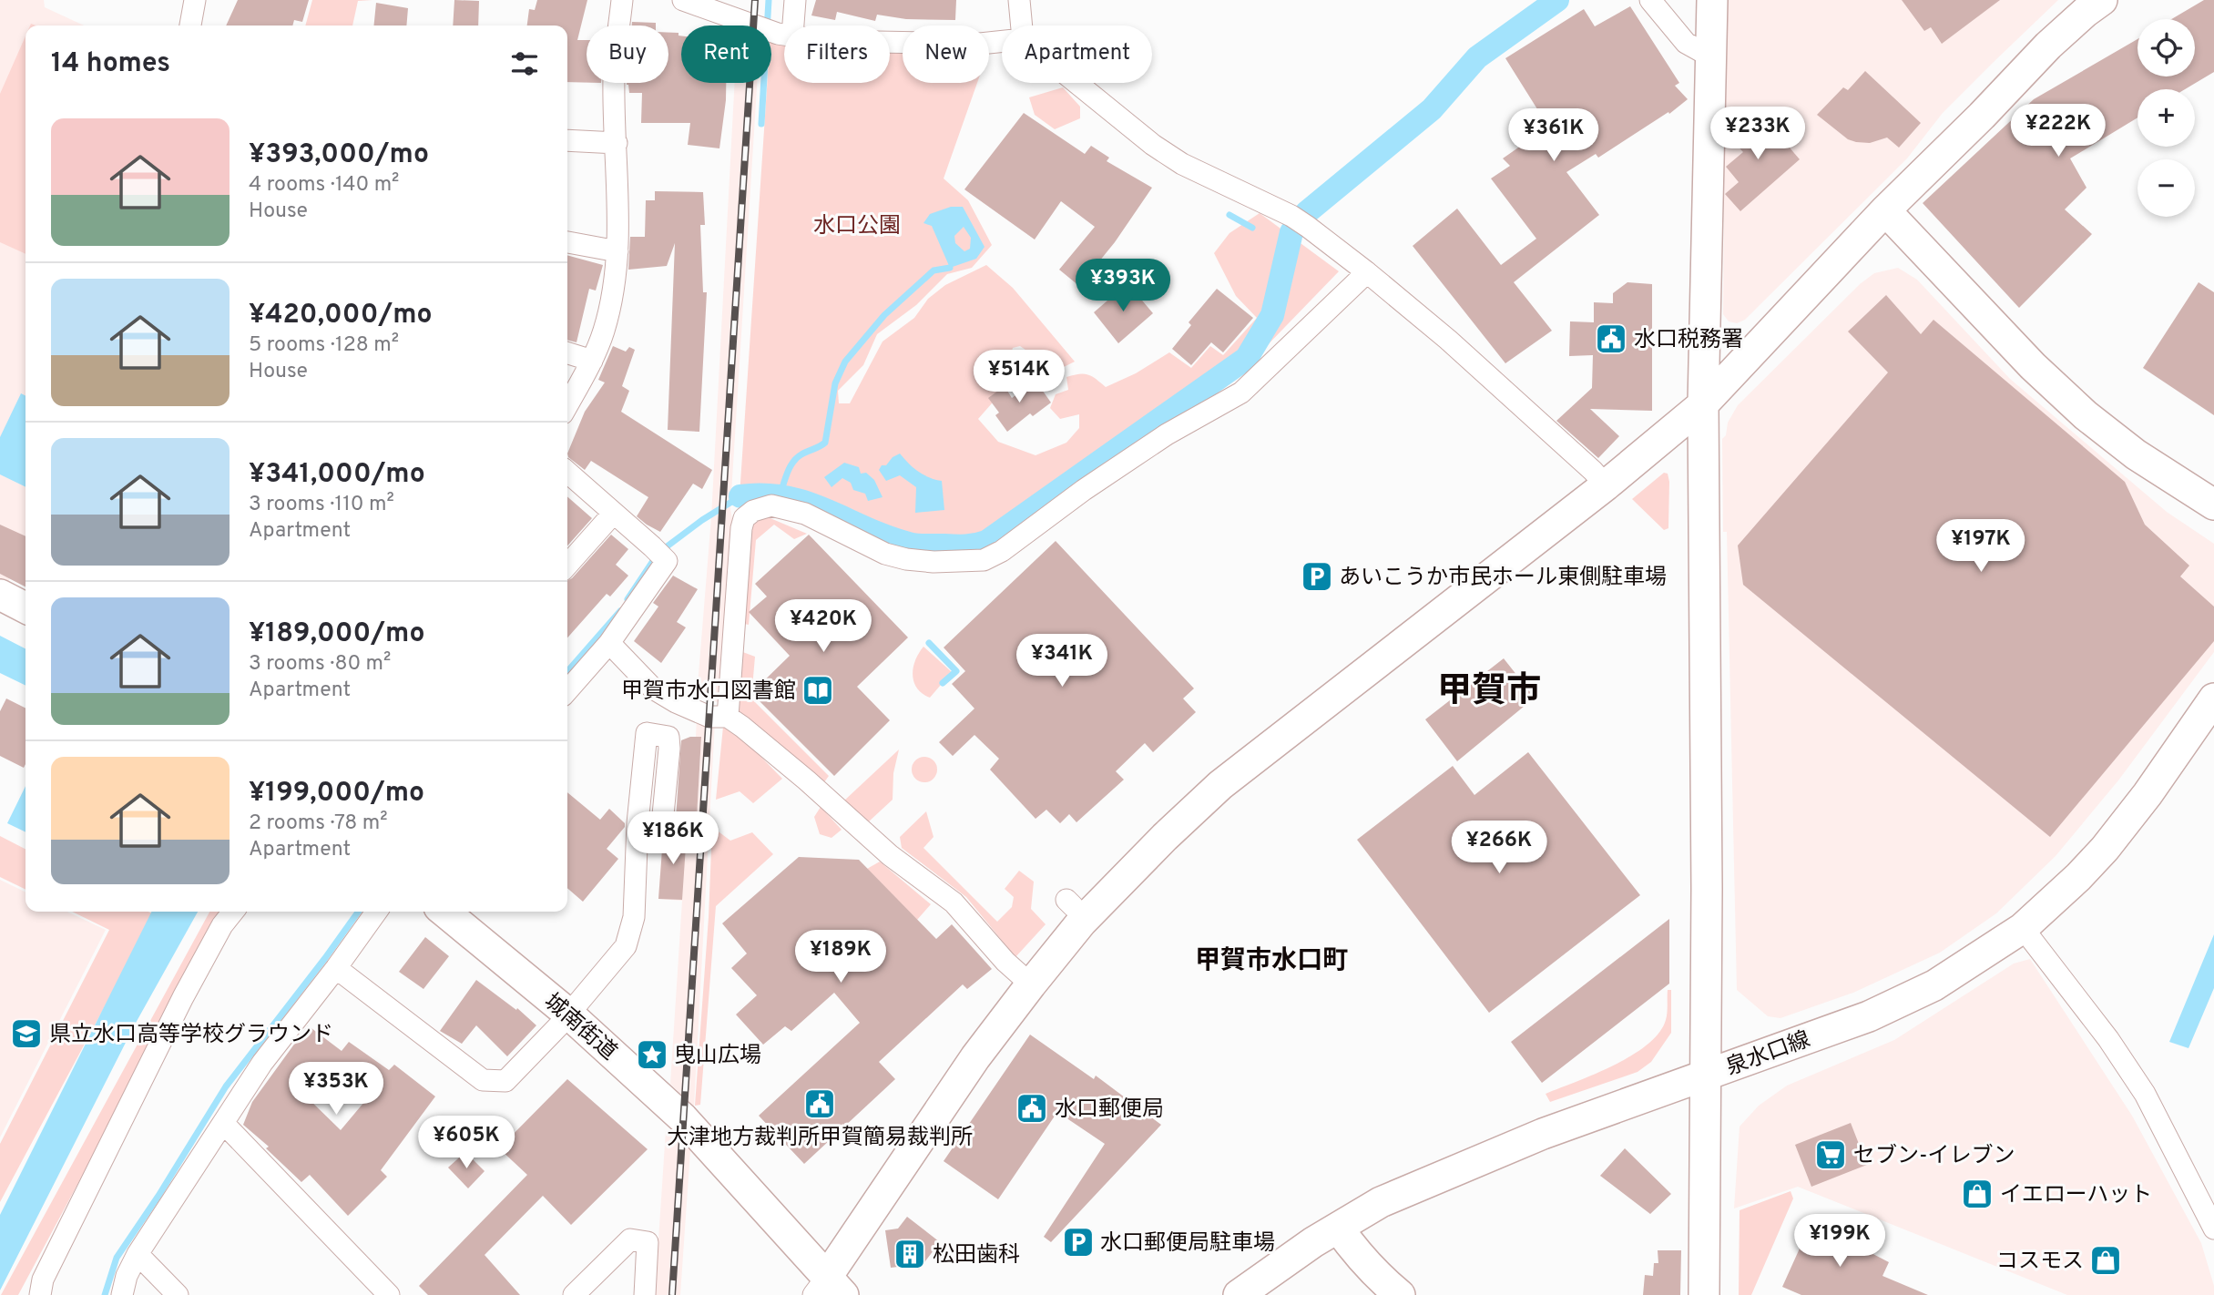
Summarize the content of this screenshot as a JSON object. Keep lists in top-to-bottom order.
{
  "streets": {
    "street": ["城南街道", "泉水口線"]
  },
  "districts": ["甲賀市", "甲賀市水口町"],
  "parks": ["水口公園"],
  "places": {
    "public building": ["水口税務署", "大津地方裁判所甲賀簡易裁判所", "水口郵便局"],
    "parking": ["あいこうか市民ホール東側駐車場", "水口郵便局駐車場"],
    "library": ["甲賀市水口図書館"],
    "school or university": ["県立水口高等学校グラウンド"],
    "place": ["曳山広場"],
    "supermarket": ["セブン-イレブン"],
    "shop": ["イエローハット", "コスモス"],
    "building": ["松田歯科"]
  },
  "page": {
    "map_buttons": ["+", "−"],
    "chip": [
      "Buy",
      "Rent",
      "Filters",
      "New",
      "Apartment"
    ],
    "heading": "14 homes",
    "list": [
      {
        "name": "¥393,000/mo",
        "note": "4 rooms · 140 m² · House"
      },
      {
        "name": "¥420,000/mo",
        "note": "5 rooms · 128 m² · House"
      },
      {
        "name": "¥341,000/mo",
        "note": "3 rooms · 110 m² · Apartment"
      },
      {
        "name": "¥189,000/mo",
        "note": "3 rooms · 80 m² · Apartment"
      },
      {
        "name": "¥199,000/mo",
        "note": "2 rooms · 78 m² · Apartment"
      }
    ],
    "price": [
      "¥222K",
      "¥233K",
      "¥361K",
      "¥393K",
      "¥514K",
      "¥197K",
      "¥420K",
      "¥341K",
      "¥186K",
      "¥266K",
      "¥189K",
      "¥353K",
      "¥605K",
      "¥199K"
    ]
  }
}
